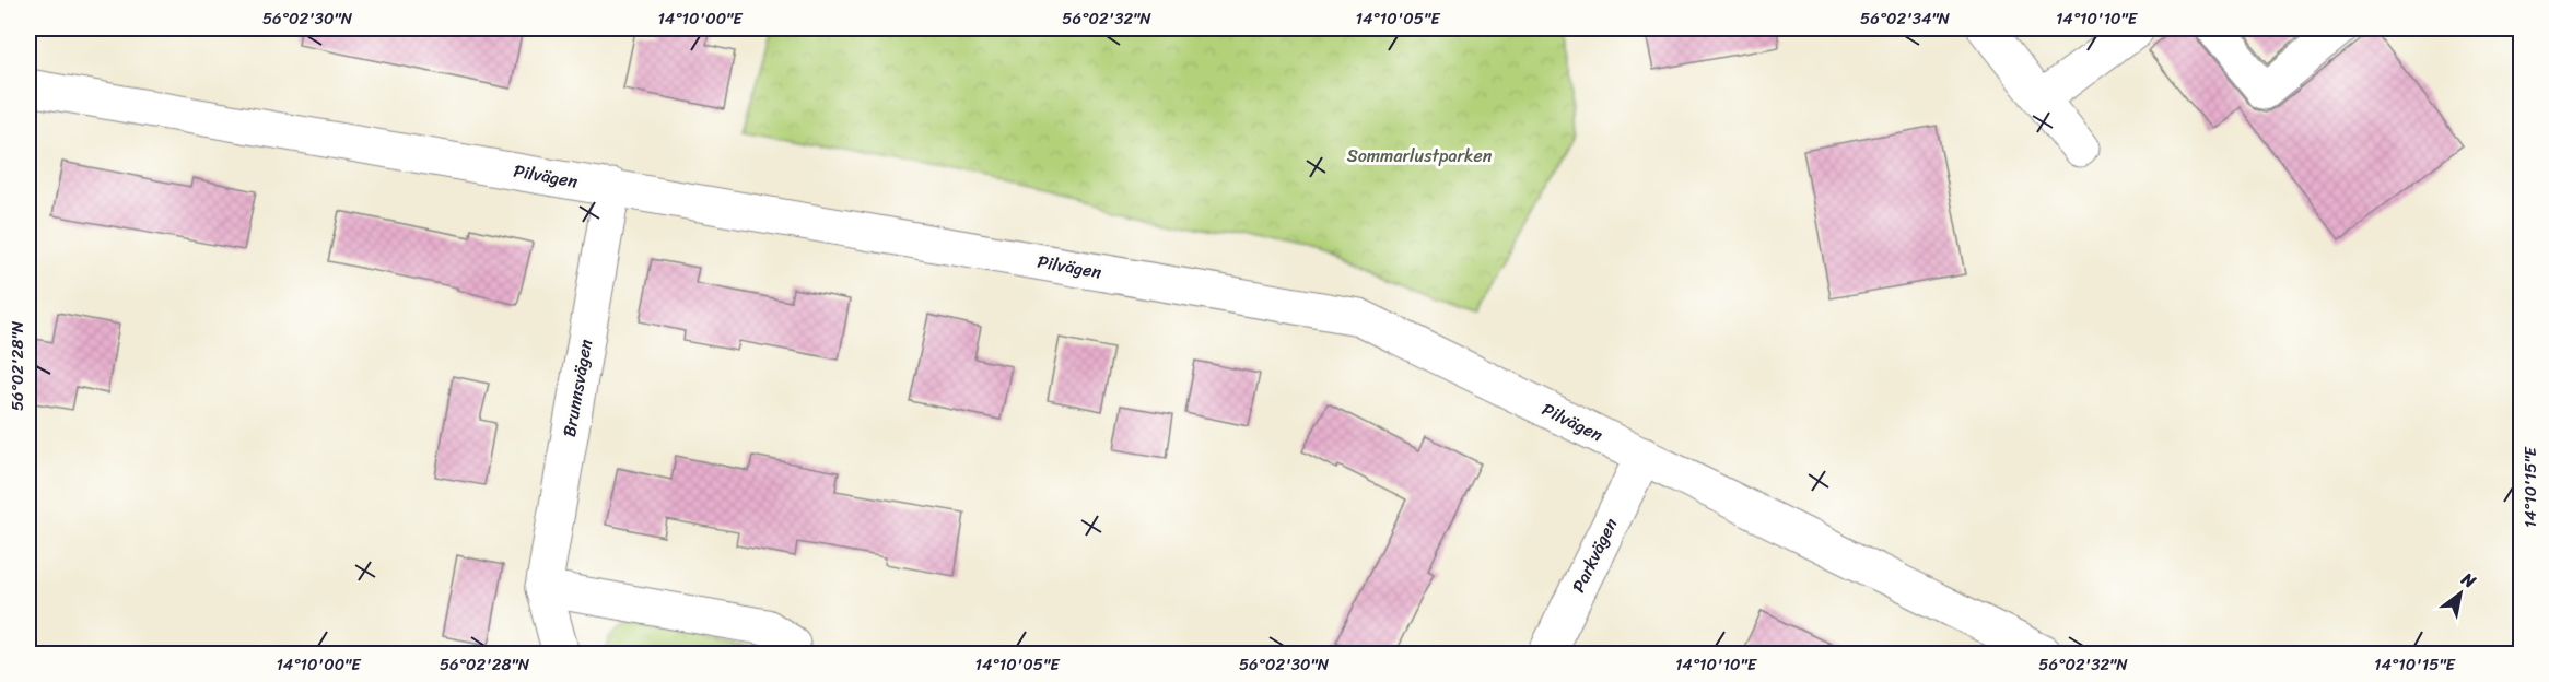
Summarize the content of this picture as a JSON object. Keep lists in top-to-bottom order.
{
  "streets": {
    "street": ["Pilvägen", "Brunnsvägen", "Parkvägen"]
  },
  "crossings": [
    ["Pilvägen", "Brunnsvägen"],
    ["Pilvägen", "Parkvägen"]
  ],
  "parks": ["Sommarlustparken"],
  "north": "top right",
  "coordinates": [
    "56°02'30\"N",
    "14°10'00\"E",
    "56°02'32\"N",
    "14°10'05\"E",
    "56°02'34\"N",
    "14°10'10\"E",
    "56°02'28\"N",
    "14°10'15\"E"
  ]
}
